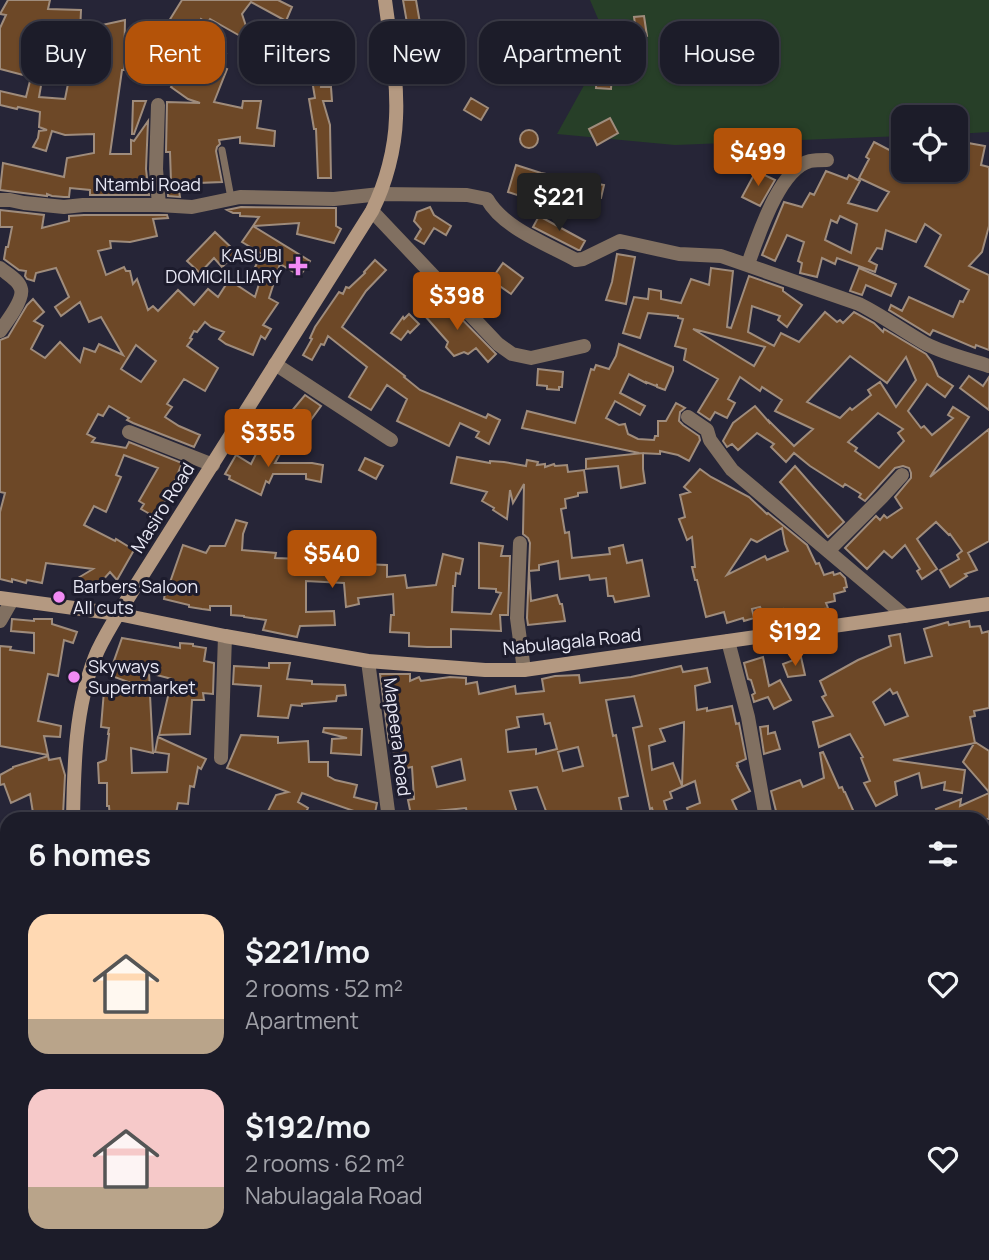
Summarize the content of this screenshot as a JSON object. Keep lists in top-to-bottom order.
{
  "streets": {
    "street": [
      "Ntambi Road",
      "Masiro Road",
      "Nabulagala Road",
      "Mapeera Road"
    ]
  },
  "crossings": [
    ["Ntambi Road", "Masiro Road"],
    ["Masiro Road", "Nabulagala Road"],
    ["Nabulagala Road", "Mapeera Road"]
  ],
  "places": {
    "health": ["KASUBI DOMICILLIARY"],
    "other": ["Barbers Saloon All cuts", "Skyways Supermarket"]
  },
  "page": {
    "chip": [
      "Buy",
      "Rent",
      "Filters",
      "New",
      "Apartment",
      "House"
    ],
    "price": [
      "$499",
      "$221",
      "$398",
      "$355",
      "$540",
      "$192"
    ],
    "heading": "6 homes",
    "list": [
      {
        "name": "$221/mo",
        "note": "2 rooms · 52 m² · Apartment"
      },
      {
        "name": "$192/mo",
        "note": "2 rooms · 62 m² · Nabulagala Road"
      }
    ]
  }
}
